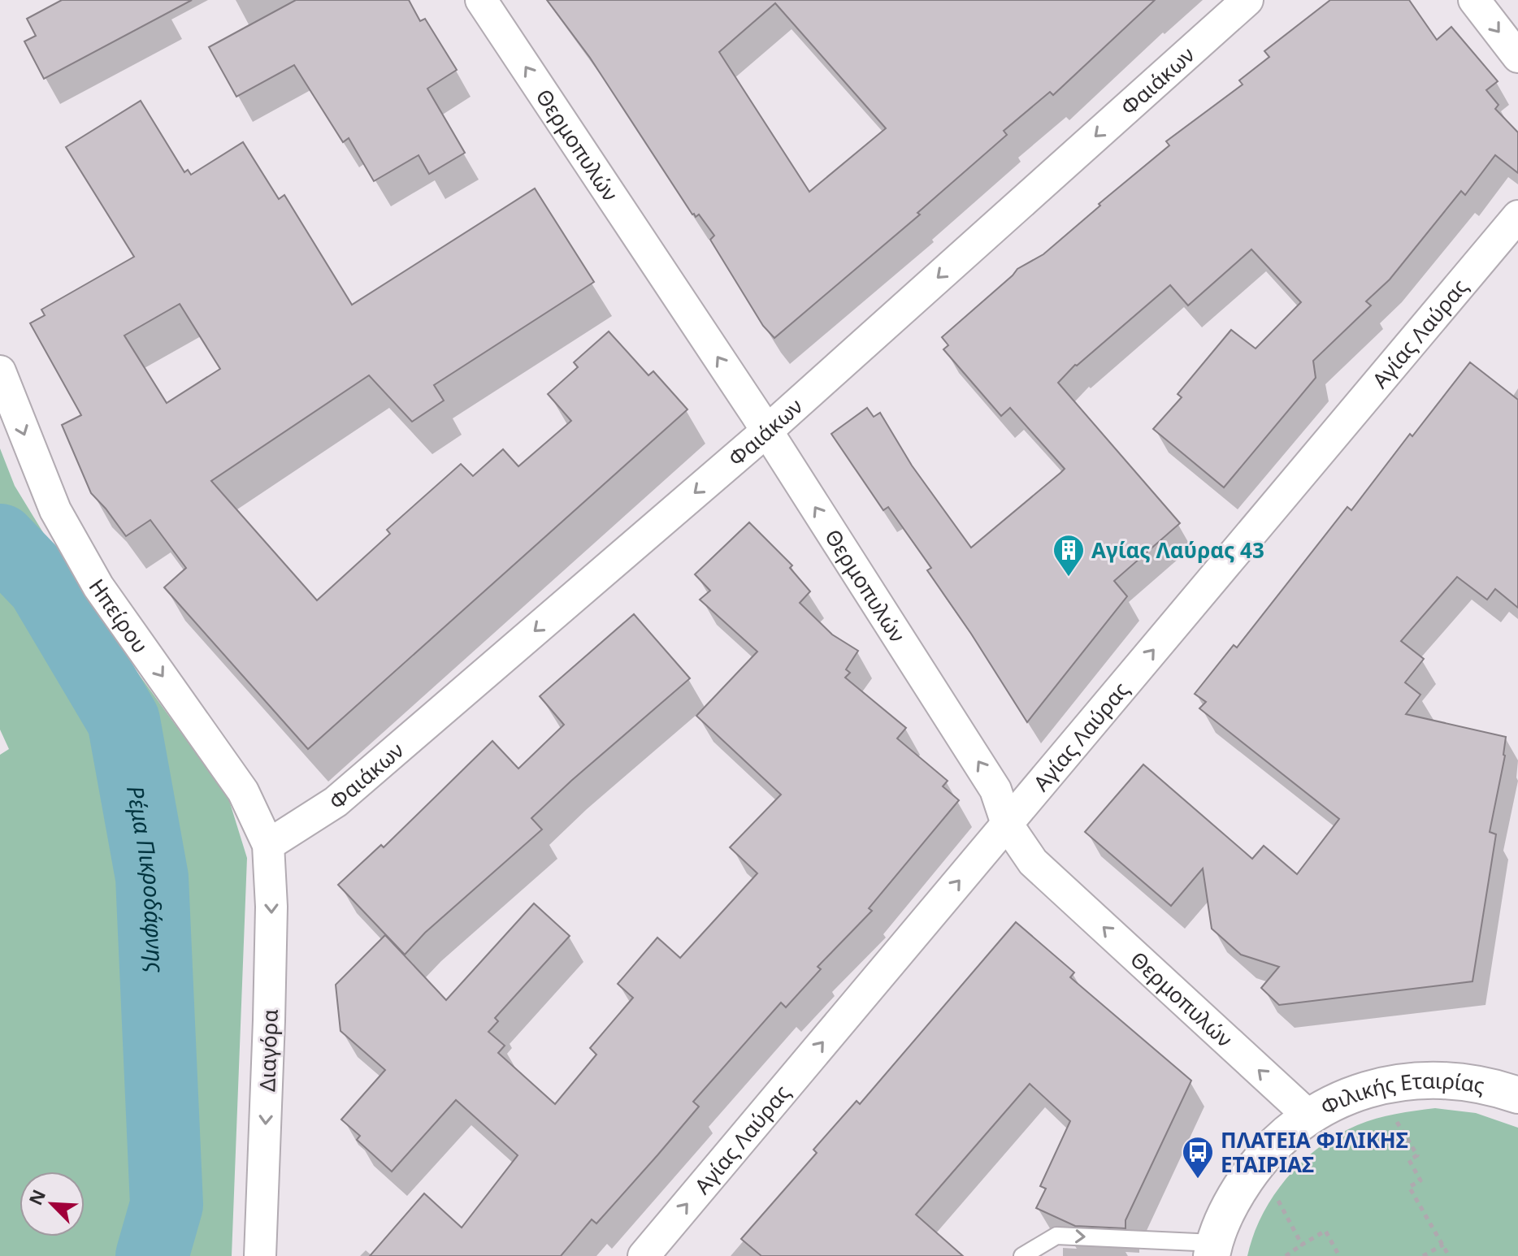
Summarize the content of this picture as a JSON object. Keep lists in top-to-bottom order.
{
  "streets": {
    "street": [
      "Φαιάκων",
      "Θερμοπυλών",
      "Αγίας Λαύρας",
      "Ηπείρου",
      "Διαγόρα",
      "Φιλικής Εταιρίας"
    ]
  },
  "crossings": [
    ["Φαιάκων", "Θερμοπυλών"],
    ["Φαιάκων", "Ηπείρου"],
    ["Φαιάκων", "Διαγόρα"],
    ["Θερμοπυλών", "Αγίας Λαύρας"],
    ["Θερμοπυλών", "Φιλικής Εταιρίας"],
    ["Ηπείρου", "Διαγόρα"]
  ],
  "one_way": [
    "Φαιάκων",
    "Θερμοπυλών",
    "Αγίας Λαύρας",
    "Ηπείρου",
    "Διαγόρα"
  ],
  "water": ["Ρέμα Πικροδάφνης"],
  "places": {
    "building": ["Αγίας Λαύρας 43"],
    "bus stop": ["ΠΛΑΤΕΙΑ ΦΙΛΙΚΗΣ ΕΤΑΙΡΙΑΣ"]
  },
  "north": "top left"
}
